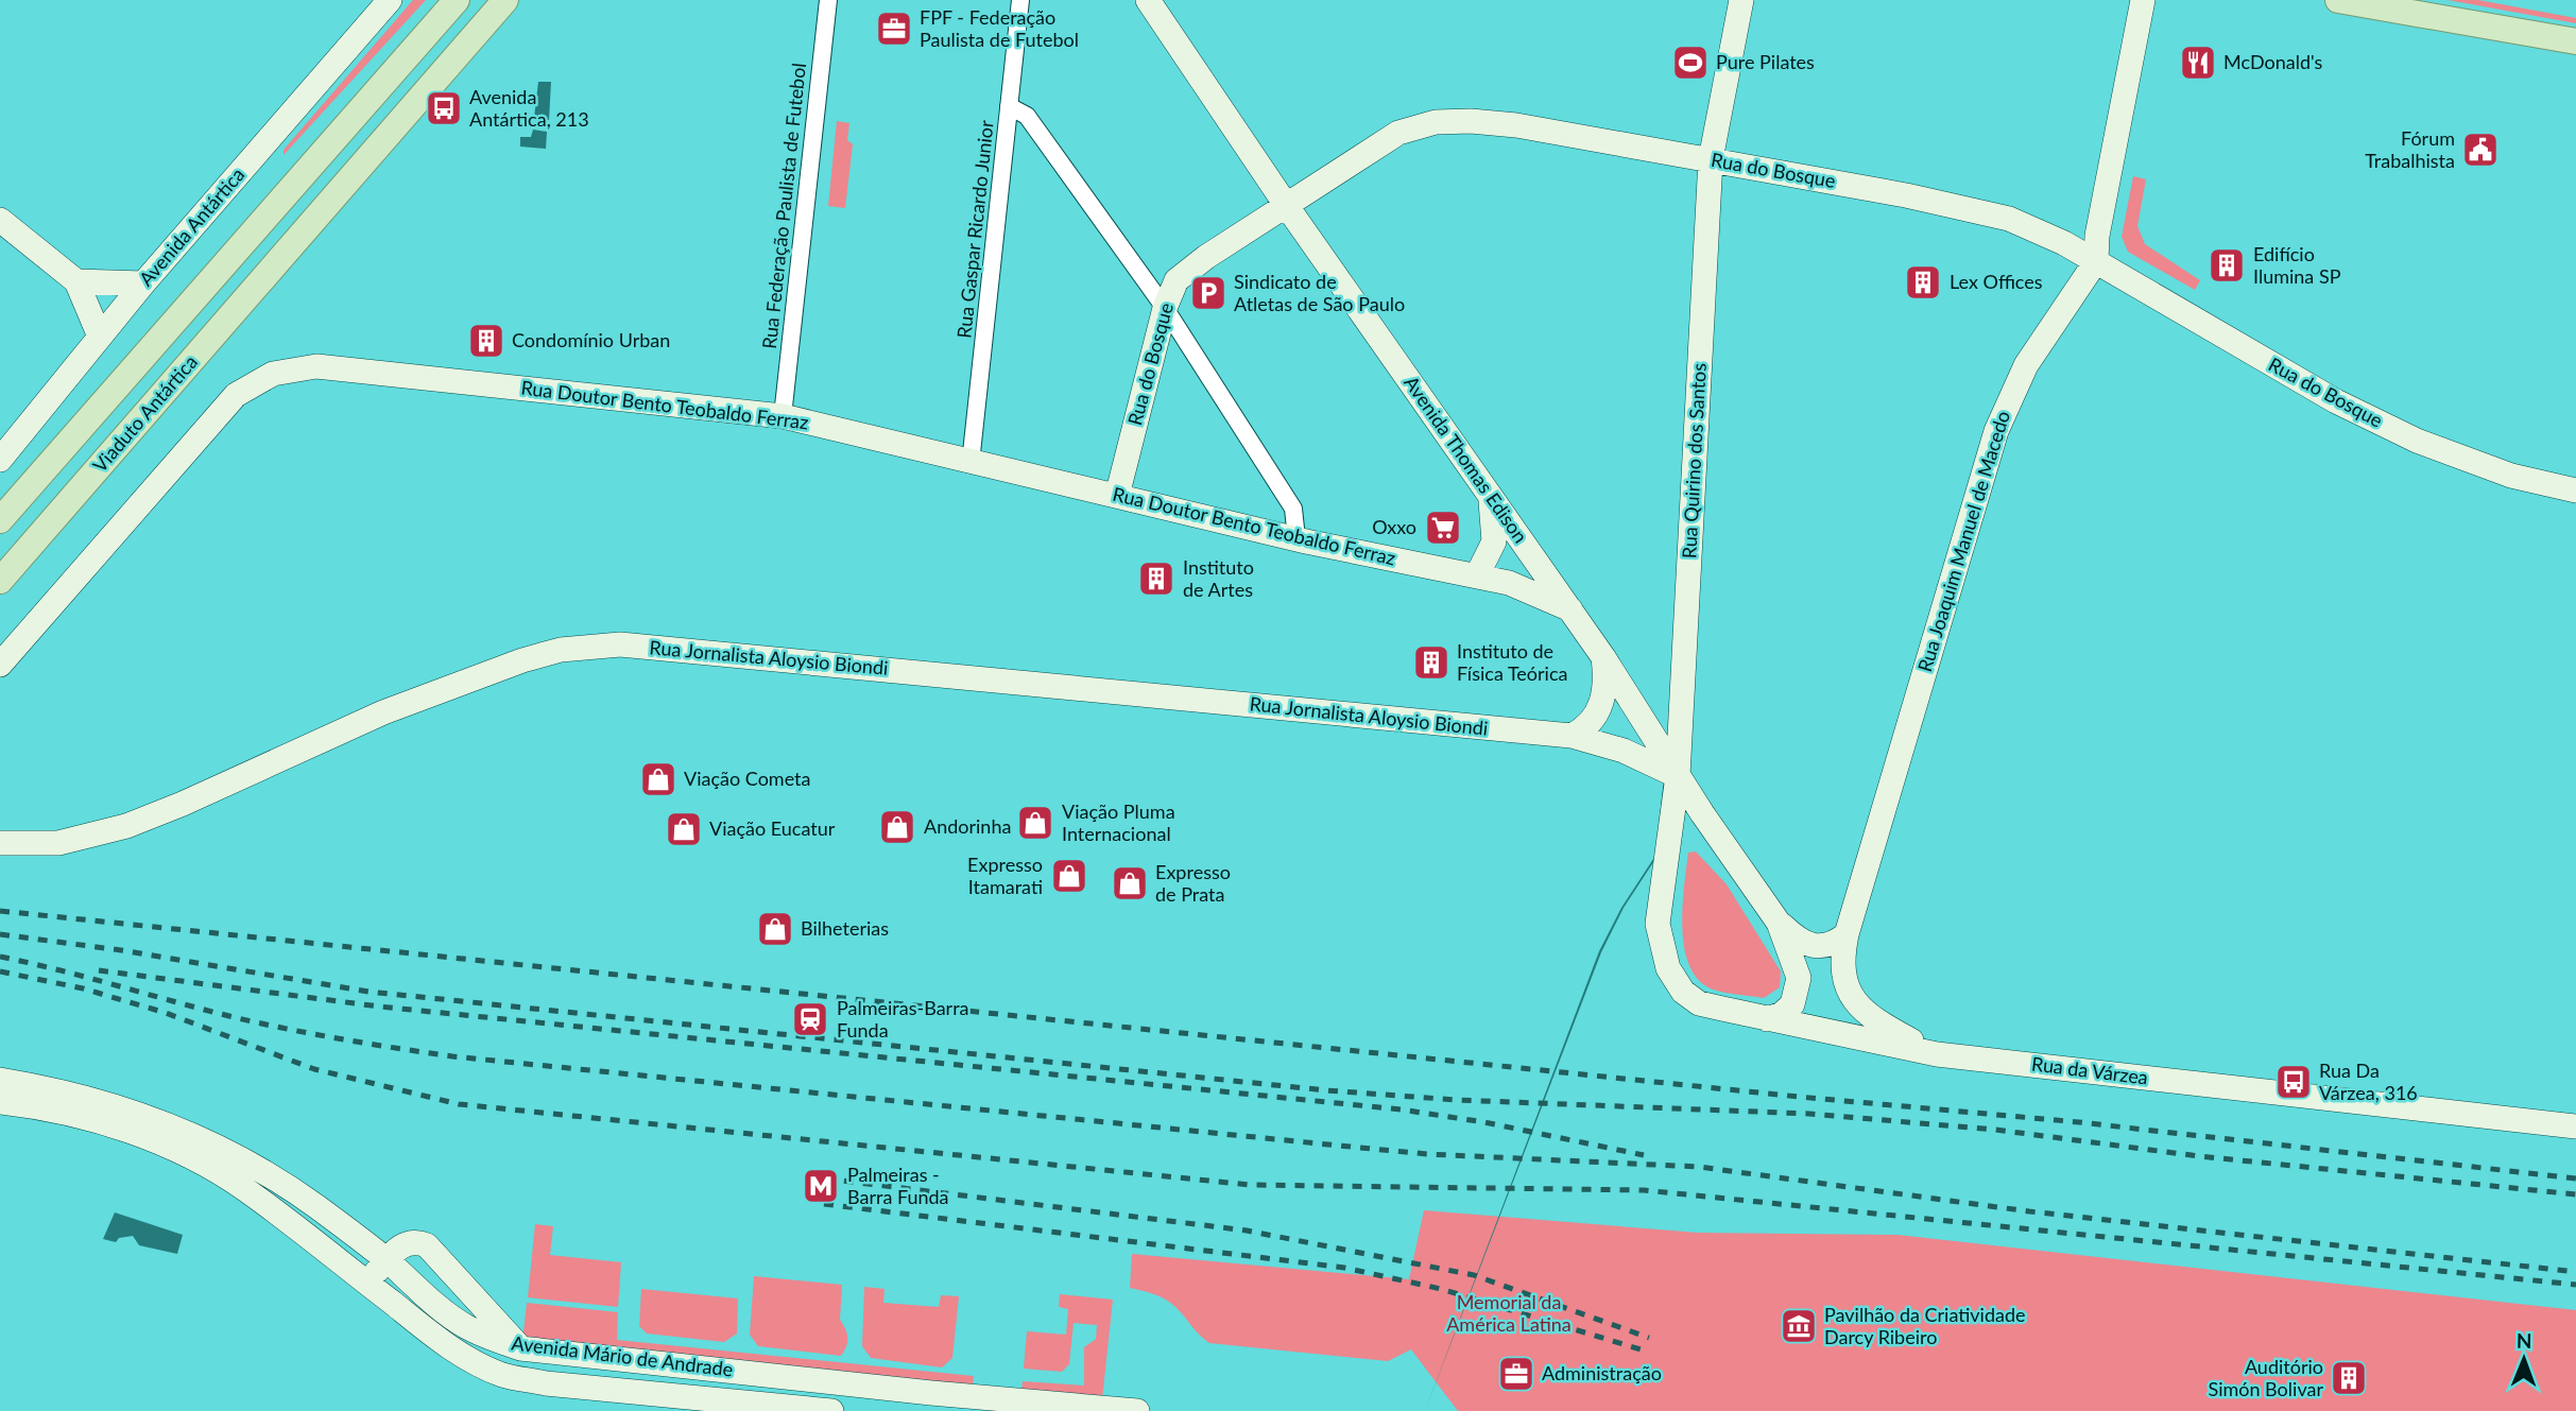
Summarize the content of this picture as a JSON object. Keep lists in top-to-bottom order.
{
  "streets": {
    "main road": ["Viaduto Antártica"],
    "street": [
      "Rua do Bosque",
      "Rua Federação Paulista de Futebol",
      "Avenida Antártica",
      "Rua Gaspar Ricardo Junior",
      "Rua Doutor Bento Teobaldo Ferraz",
      "Avenida Thomas Edison",
      "Rua Quirino dos Santos",
      "Rua Joaquim Manuel de Macedo",
      "Rua Jornalista Aloysio Biondi",
      "Rua da Várzea",
      "Avenida Mário de Andrade"
    ]
  },
  "crossings": [
    ["Rua do Bosque", "Rua Doutor Bento Teobaldo Ferraz"],
    ["Rua do Bosque", "Avenida Thomas Edison"],
    ["Rua do Bosque", "Rua Quirino dos Santos"],
    ["Rua do Bosque", "Rua Joaquim Manuel de Macedo"],
    ["Rua Federação Paulista de Futebol", "Rua Doutor Bento Teobaldo Ferraz"],
    ["Rua Gaspar Ricardo Junior", "Rua Doutor Bento Teobaldo Ferraz"],
    ["Rua Doutor Bento Teobaldo Ferraz", "Avenida Thomas Edison"],
    ["Avenida Thomas Edison", "Rua Quirino dos Santos"],
    ["Avenida Thomas Edison", "Rua Joaquim Manuel de Macedo"],
    ["Avenida Thomas Edison", "Rua Jornalista Aloysio Biondi"],
    ["Avenida Thomas Edison", "Rua da Várzea"],
    ["Rua Quirino dos Santos", "Rua Jornalista Aloysio Biondi"],
    ["Rua Quirino dos Santos", "Rua da Várzea"],
    ["Rua Joaquim Manuel de Macedo", "Rua da Várzea"]
  ],
  "parks": ["Memorial da América Latina"],
  "places": {
    "office": ["FPF - Federação Paulista de Futebol", "Administração"],
    "sports": ["Pure Pilates"],
    "restaurant": ["McDonald's"],
    "bus stop": ["Avenida Antártica, 213", "Rua Da Várzea, 316"],
    "public building": ["Fórum Trabalhista"],
    "building": [
      "Edifício Ilumina SP",
      "Lex Offices",
      "Condomínio Urban",
      "Instituto de Artes",
      "Instituto de Física Teórica",
      "Auditório Simón Bolivar"
    ],
    "parking": ["Sindicato de Atletas de São Paulo"],
    "supermarket": ["Oxxo"],
    "shop": [
      "Viação Cometa",
      "Viação Pluma Internacional",
      "Andorinha",
      "Viação Eucatur",
      "Expresso Itamarati",
      "Expresso de Prata",
      "Bilheterias"
    ],
    "station": ["Palmeiras-Barra Funda"],
    "metro station": ["Palmeiras - Barra Funda"],
    "museum": ["Pavilhão da Criatividade Darcy Ribeiro"]
  },
  "north": "top"
}
